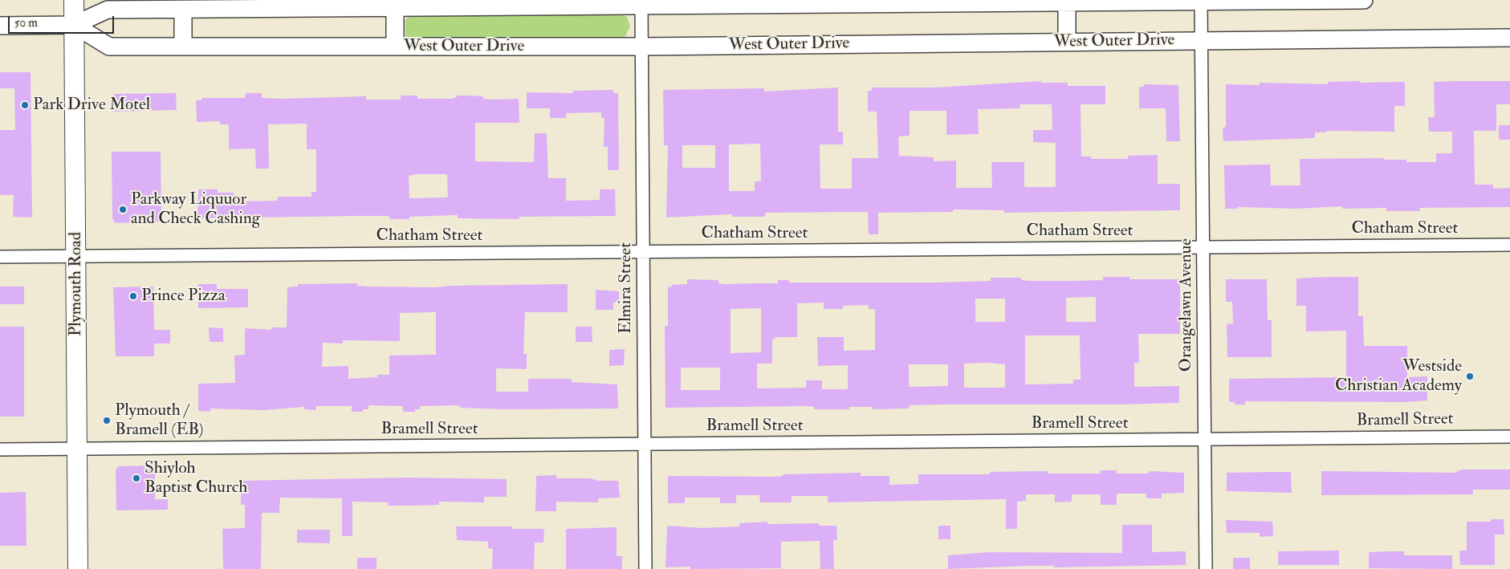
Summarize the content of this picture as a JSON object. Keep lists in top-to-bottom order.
{
  "streets": {
    "main road": ["West Outer Drive", "Plymouth Road"],
    "street": [
      "Chatham Street",
      "Elmira Street",
      "Orangelawn Avenue",
      "Bramell Street"
    ]
  },
  "crossings": [
    ["West Outer Drive", "Plymouth Road"],
    ["West Outer Drive", "Elmira Street"],
    ["West Outer Drive", "Orangelawn Avenue"],
    ["Chatham Street", "Plymouth Road"],
    ["Chatham Street", "Elmira Street"],
    ["Chatham Street", "Orangelawn Avenue"],
    ["Plymouth Road", "Bramell Street"],
    ["Elmira Street", "Bramell Street"],
    ["Orangelawn Avenue", "Bramell Street"]
  ],
  "places": [
    "Park Drive Motel",
    "Parkway Liquuor and Check Cashing",
    "Prince Pizza",
    "Westside Christian Academy",
    "Plymouth / Bramell (EB)",
    "Shiyloh Baptist Church"
  ],
  "scale_bar": "50 m"
}
